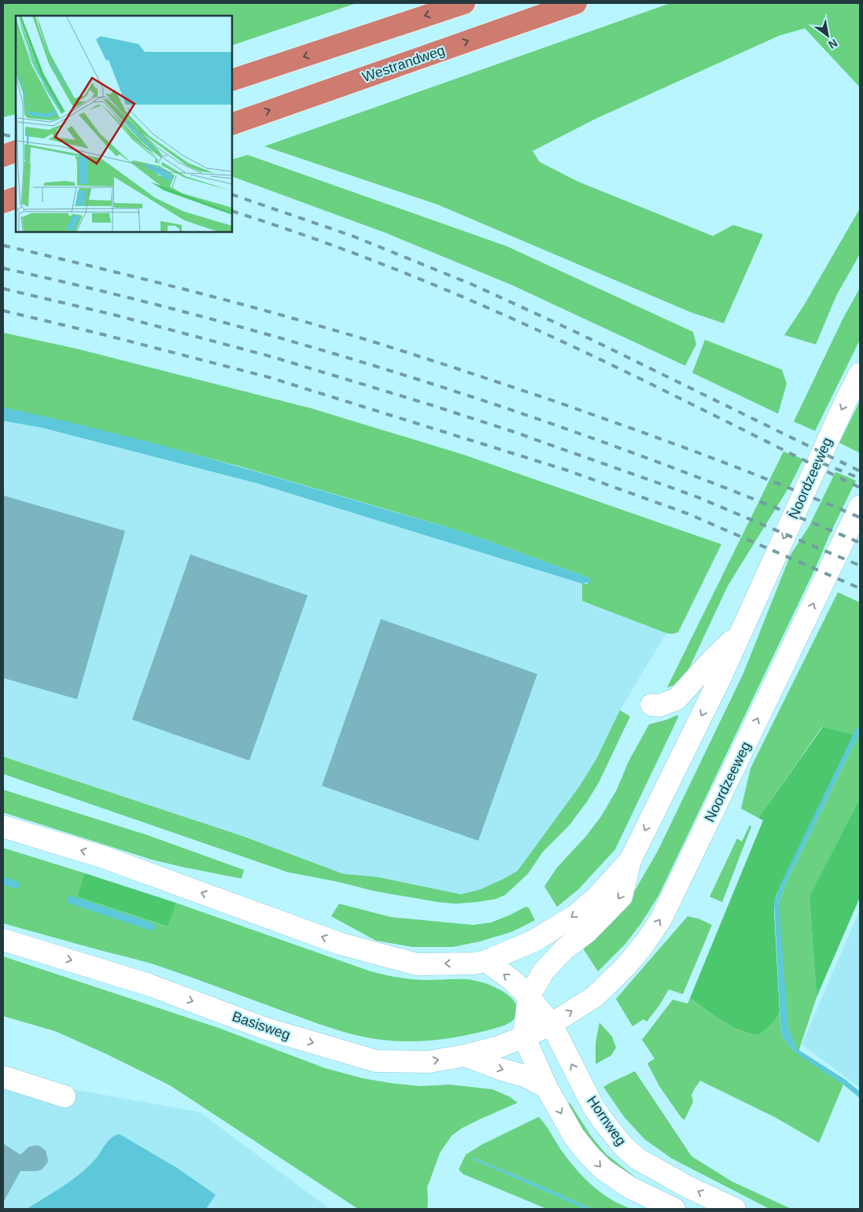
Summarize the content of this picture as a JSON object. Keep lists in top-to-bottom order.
{
  "streets": {
    "highway": ["Westrandweg"],
    "main road": ["Noordzeeweg", "Basisweg", "Hornweg"]
  },
  "crossings": [
    ["Noordzeeweg", "Basisweg"],
    ["Noordzeeweg", "Hornweg"]
  ],
  "north": "bottom right"
}
